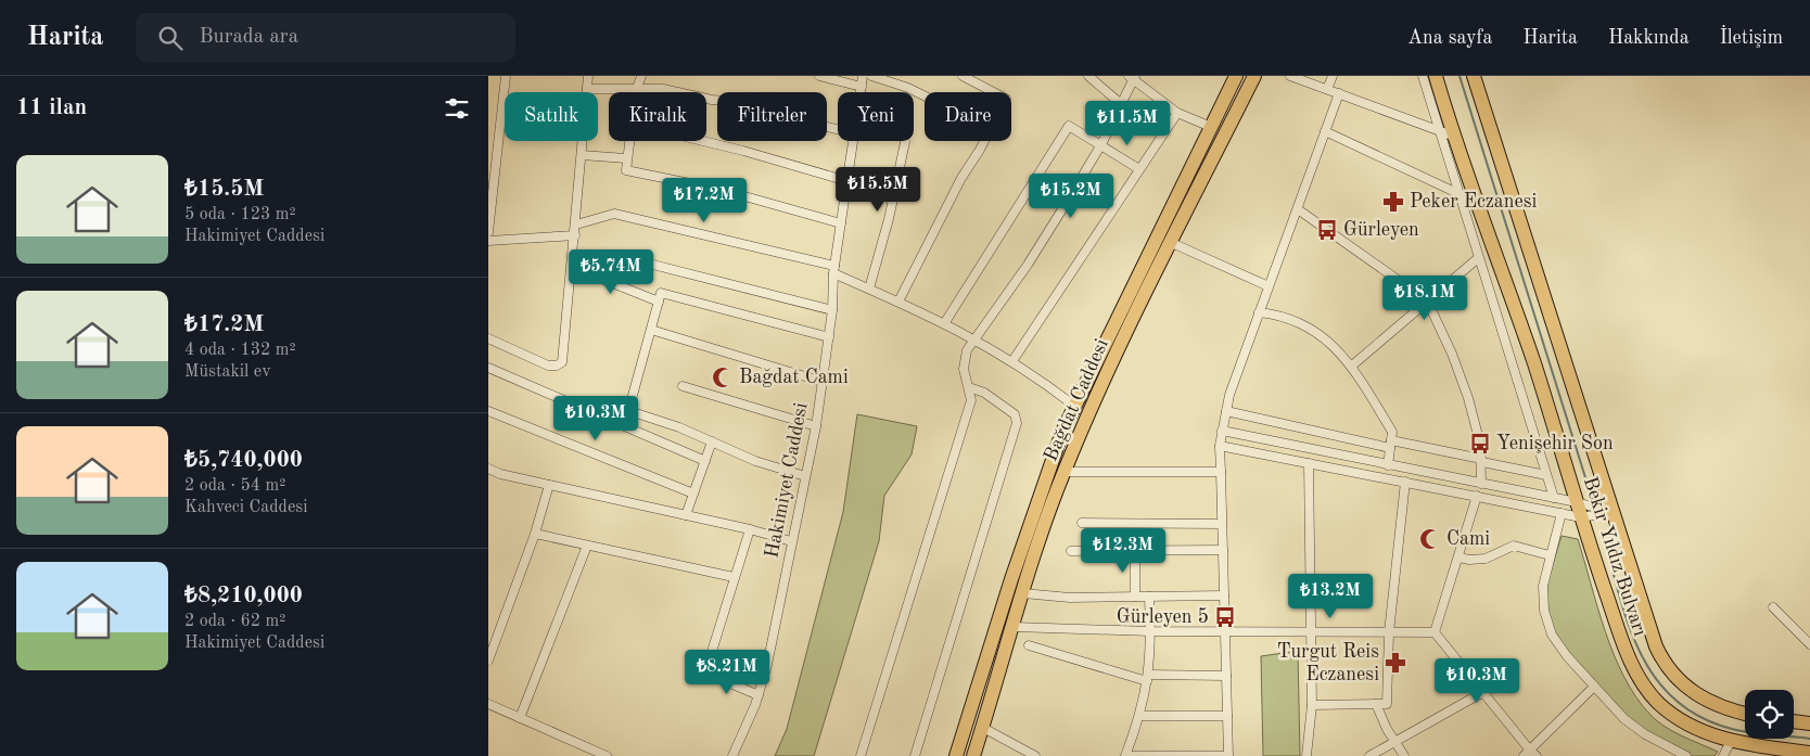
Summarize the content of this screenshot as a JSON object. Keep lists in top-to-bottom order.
{
  "streets": {
    "main road": ["Bağdat Caddesi", "Bekir Yıldız Bulvarı"],
    "street": ["Hakimiyet Caddesi"]
  },
  "places": {
    "pharmacy": ["Peker Eczanesi", "Turgut Reis Eczanesi"],
    "bus stop": ["Gürleyen", "Yenişehir Son", "Gürleyen 5"],
    "mosque": ["Bağdat Cami", "Cami"]
  },
  "page": {
    "header": "Harita",
    "search": "Burada ara",
    "nav": [
      "Ana sayfa",
      "Harita",
      "Hakkında",
      "İletişim"
    ],
    "heading": "11 ilan",
    "chip": [
      "Satılık",
      "Kiralık",
      "Filtreler",
      "Yeni",
      "Daire"
    ],
    "price": [
      "₺11.5M",
      "₺15.5M",
      "₺15.2M",
      "₺17.2M",
      "₺5.74M",
      "₺18.1M",
      "₺10.3M",
      "₺12.3M",
      "₺13.2M",
      "₺8.21M",
      "₺10.3M"
    ],
    "list": [
      {
        "name": "₺15.5M",
        "note": "5 oda · 123 m² · Hakimiyet Caddesi"
      },
      {
        "name": "₺17.2M",
        "note": "4 oda · 132 m² · Müstakil ev"
      },
      {
        "name": "₺5,740,000",
        "note": "2 oda · 54 m² · Kahveci Caddesi"
      },
      {
        "name": "₺8,210,000",
        "note": "2 oda · 62 m² · Hakimiyet Caddesi"
      }
    ]
  }
}
